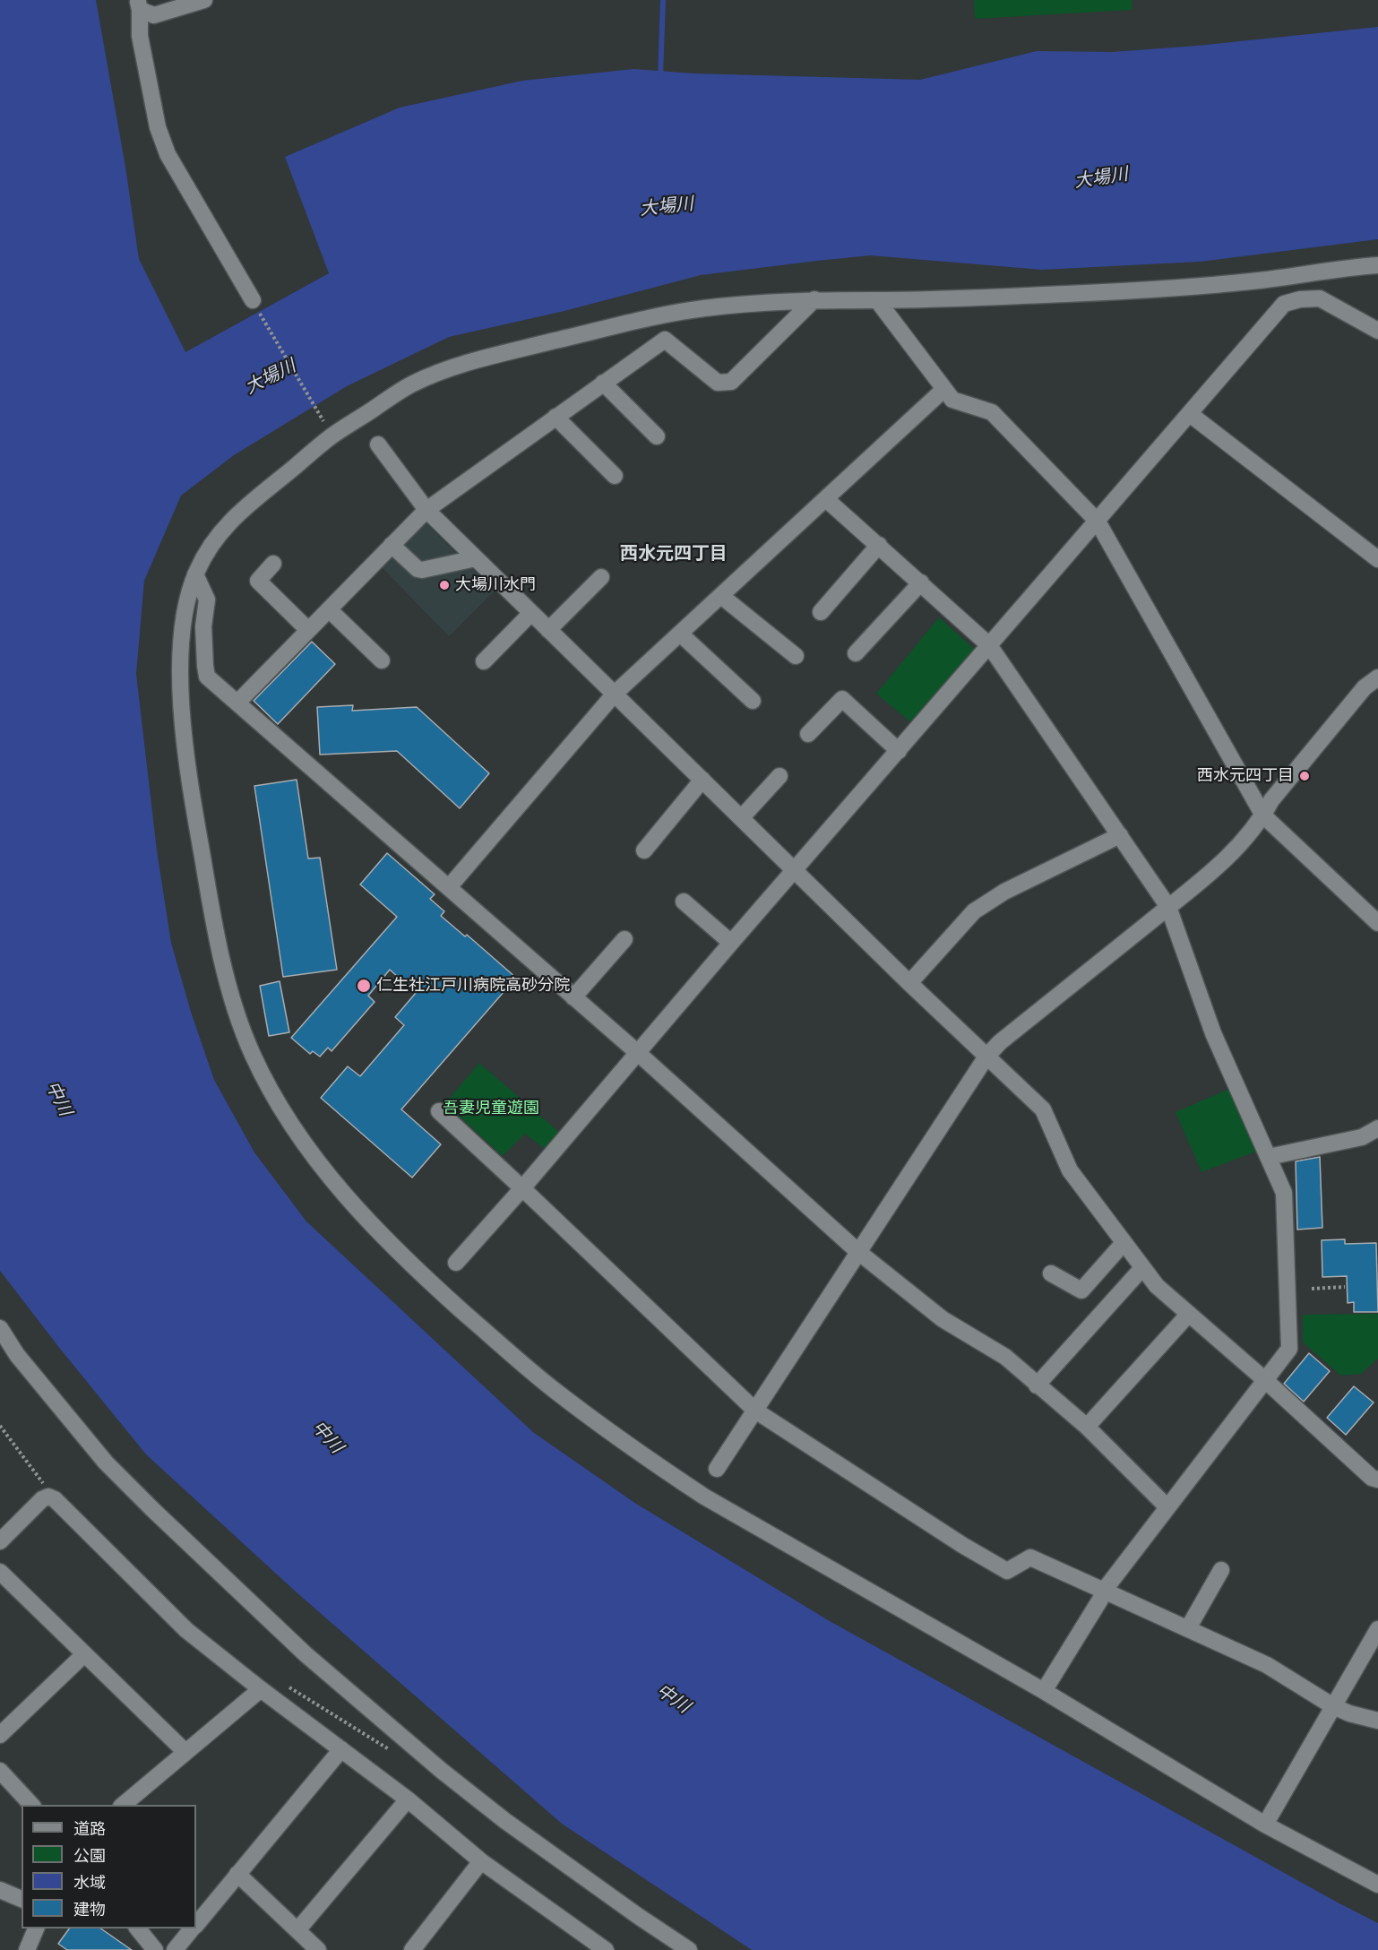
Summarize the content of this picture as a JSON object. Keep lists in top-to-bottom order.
{
  "districts": ["西水元四丁目"],
  "water": ["大場川", "中川"],
  "parks": ["吾妻児童遊園"],
  "places": ["大場川水門", "西水元四丁目", "仁生社江戸川病院高砂分院"],
  "legend": [
    "道路",
    "公園",
    "水域",
    "建物"
  ]
}
